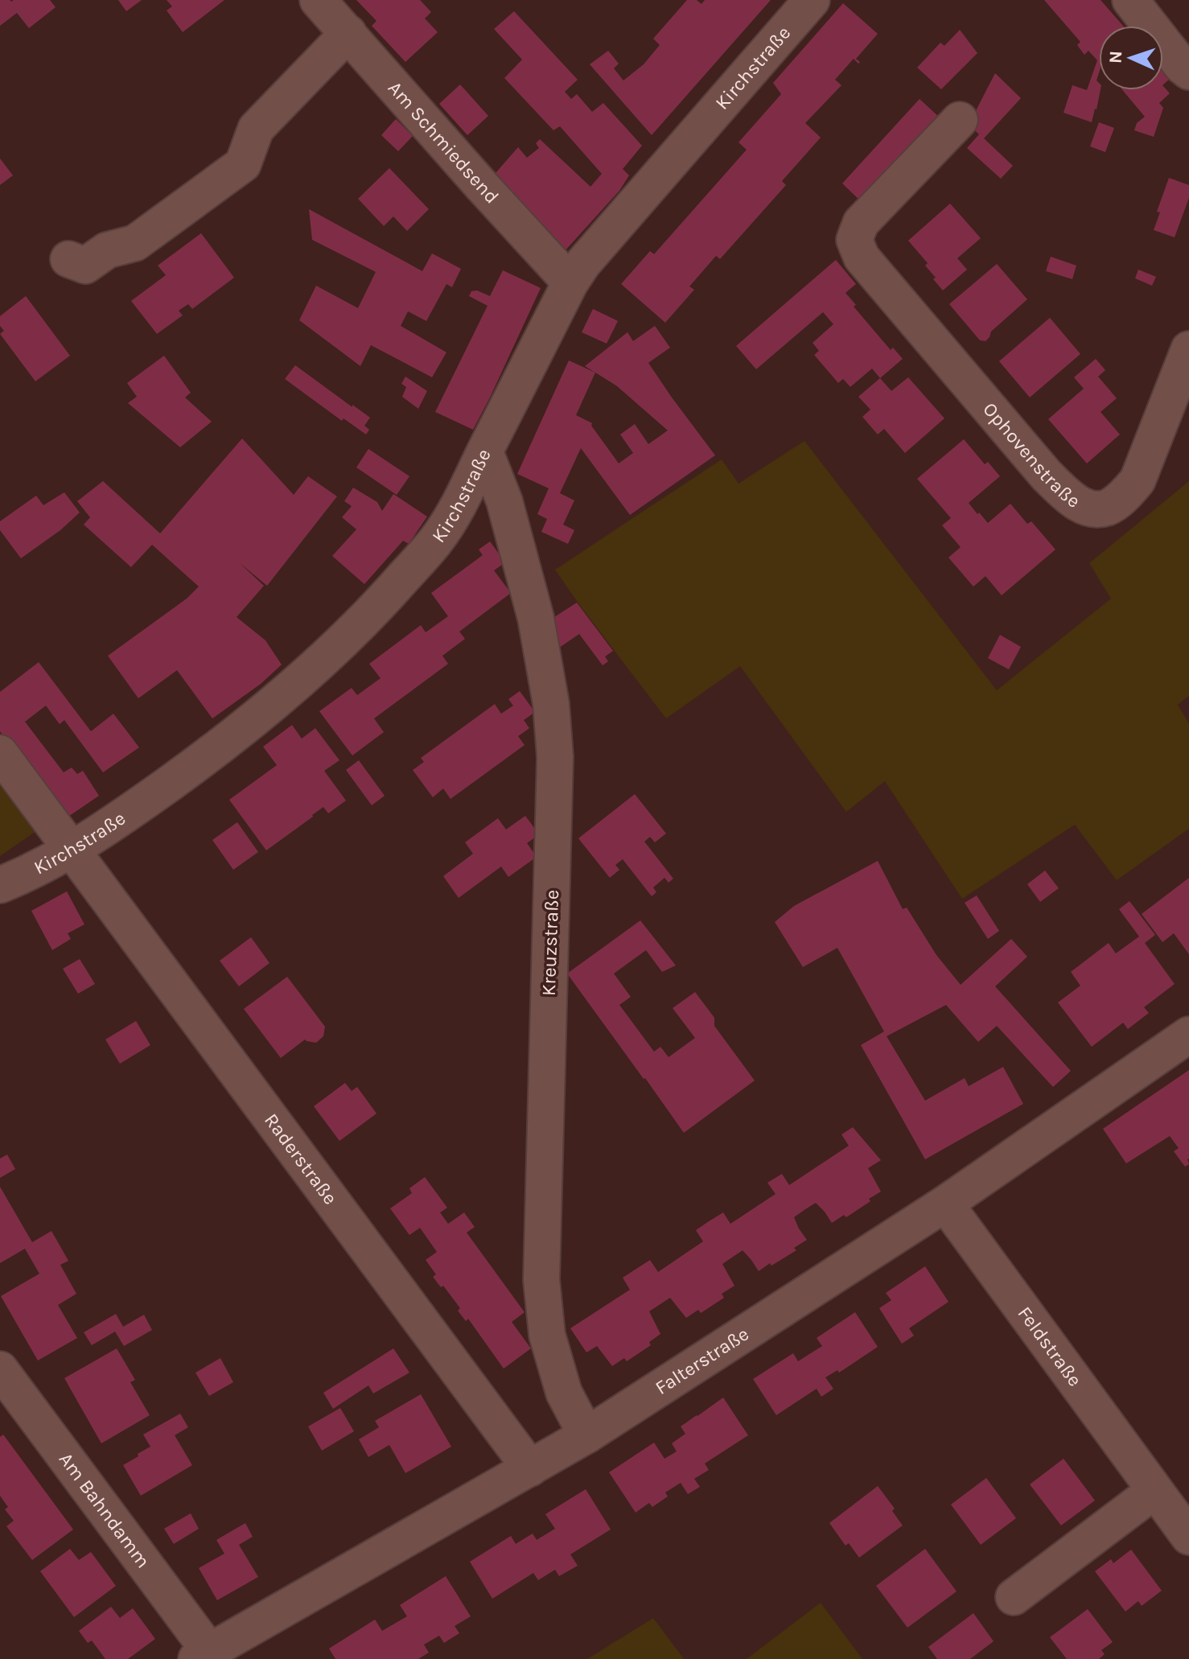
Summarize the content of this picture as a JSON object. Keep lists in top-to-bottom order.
{
  "streets": {
    "street": [
      "Kirchstraße",
      "Am Schmiedsend",
      "Ophovenstraße",
      "Kreuzstraße",
      "Raderstraße",
      "Feldstraße",
      "Falterstraße",
      "Am Bahndamm"
    ]
  },
  "crossings": [
    ["Kirchstraße", "Am Schmiedsend"],
    ["Kirchstraße", "Kreuzstraße"],
    ["Kirchstraße", "Raderstraße"],
    ["Kreuzstraße", "Falterstraße"],
    ["Raderstraße", "Falterstraße"],
    ["Feldstraße", "Falterstraße"],
    ["Falterstraße", "Am Bahndamm"]
  ],
  "north": "left"
}
